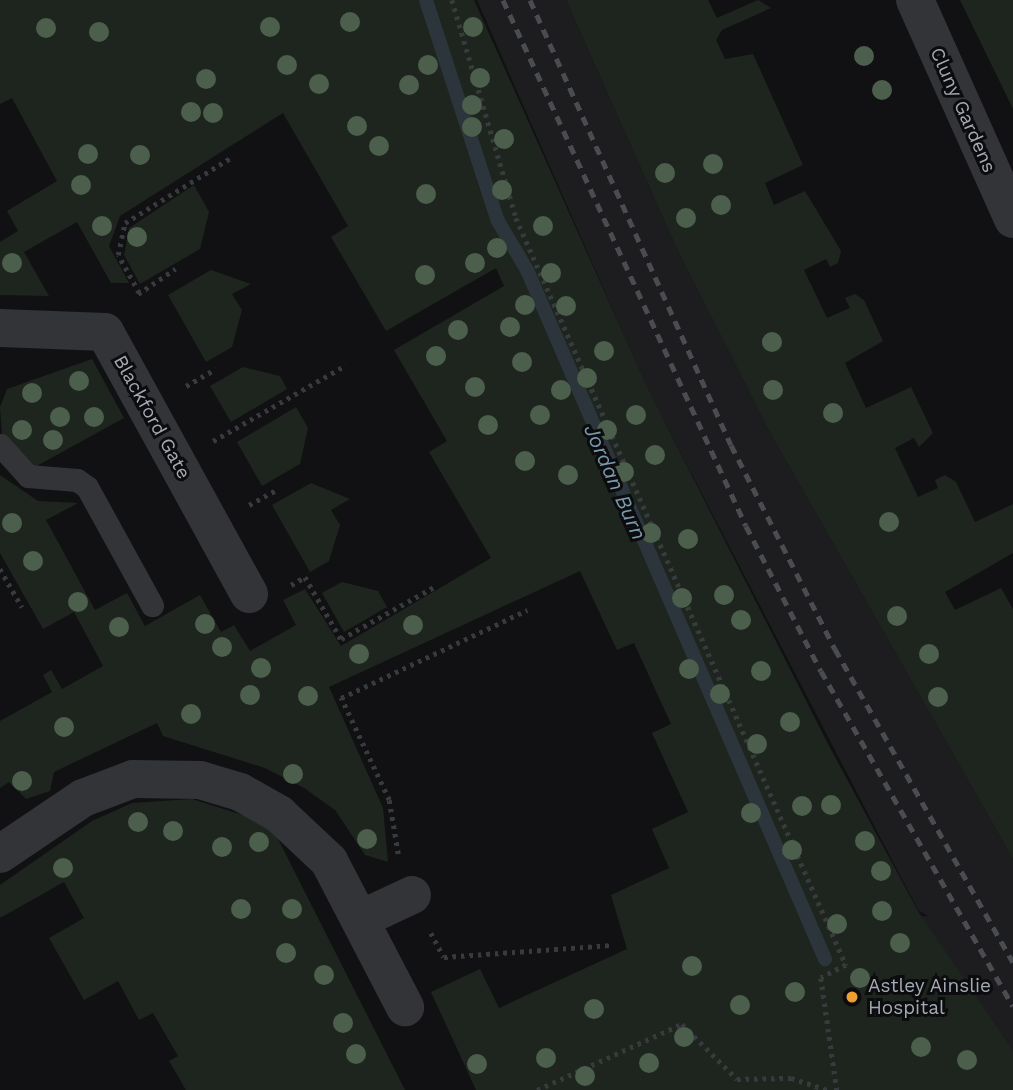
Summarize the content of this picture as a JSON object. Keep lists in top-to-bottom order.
{
  "streets": {
    "street": ["Cluny Gardens", "Blackford Gate"]
  },
  "water": ["Jordan Burn"],
  "places": ["Astley Ainslie Hospital"]
}
